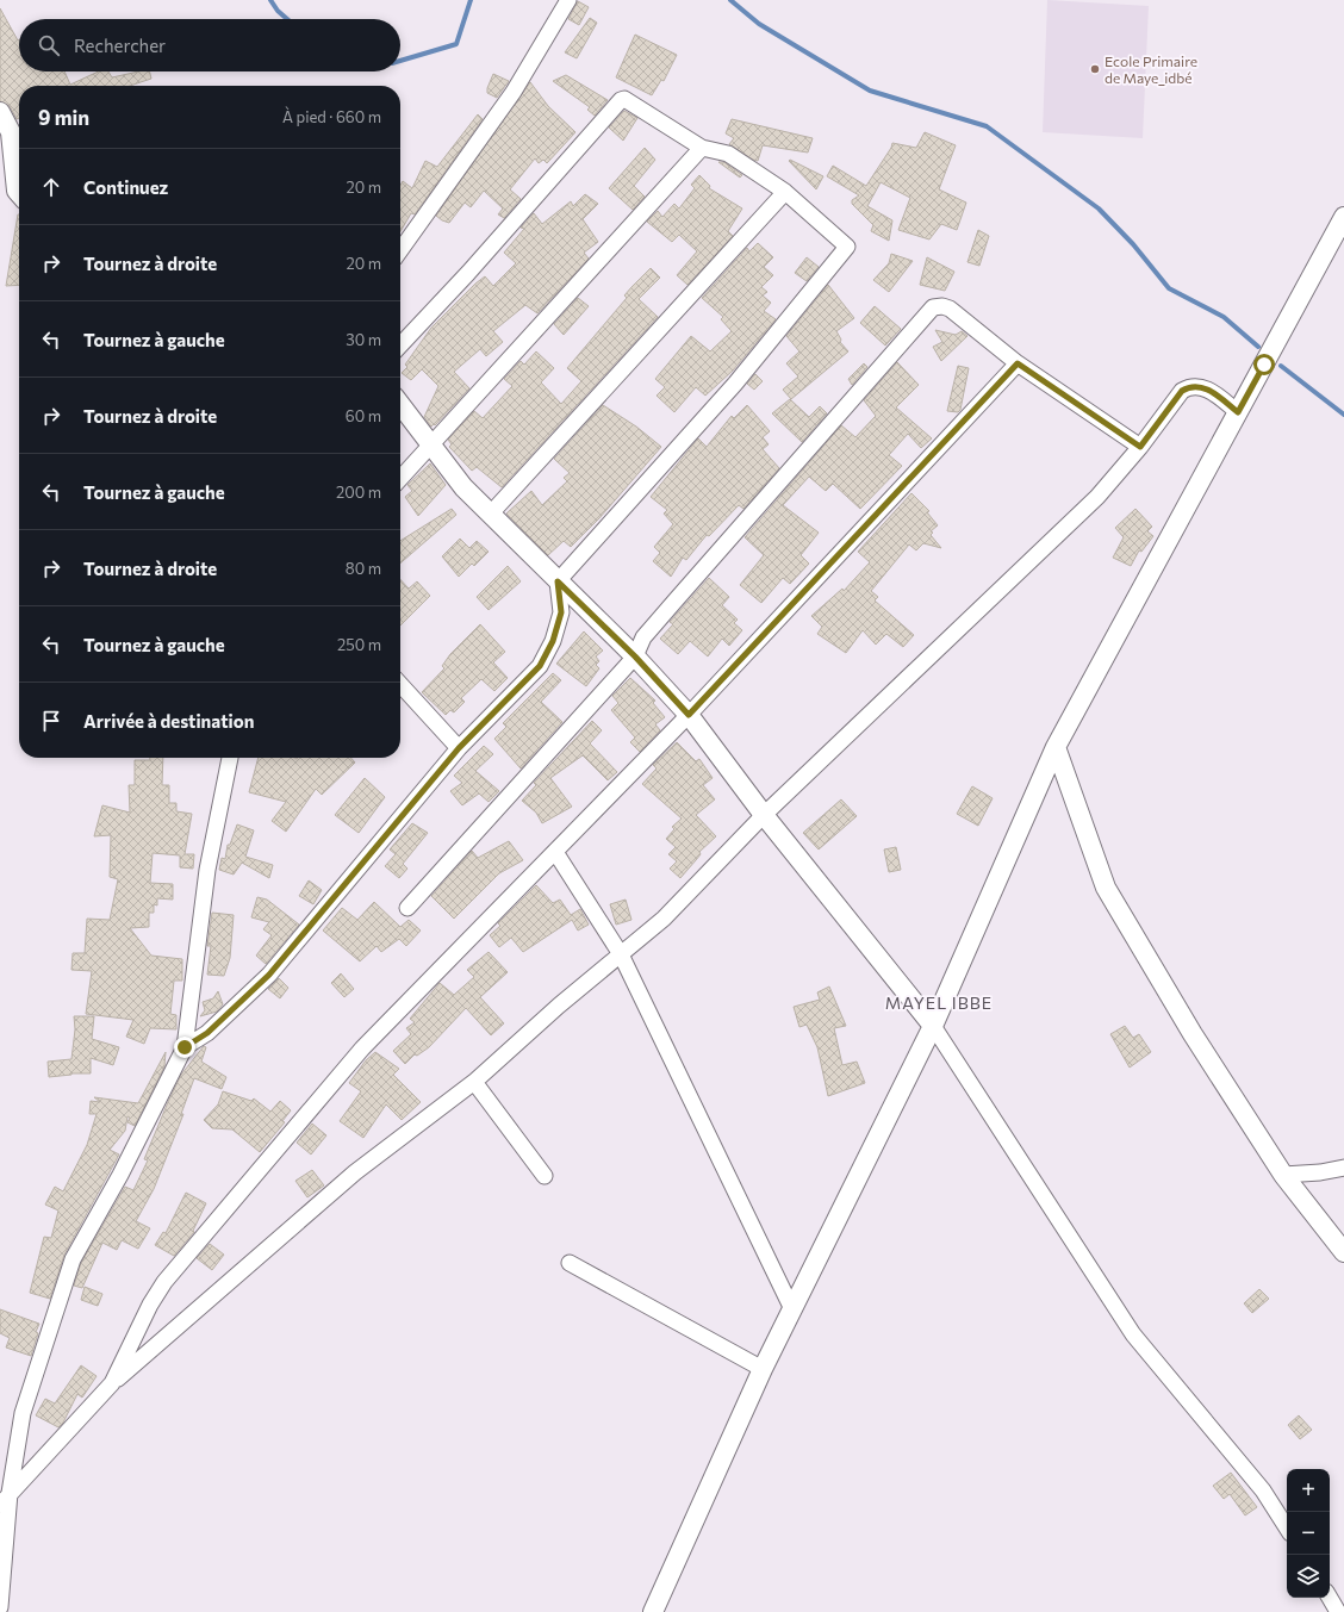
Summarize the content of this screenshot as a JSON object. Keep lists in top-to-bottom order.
{
  "districts": ["MAYEL IBBE"],
  "places": ["Ecole Primaire de Maye_idbé"],
  "page": {
    "search": "Rechercher",
    "heading": ["9 min", "À pied · 660 m"],
    "list": [
      ["Continuez", "20 m"],
      ["Tournez à droite", "20 m"],
      ["Tournez à gauche", "30 m"],
      ["Tournez à droite", "60 m"],
      ["Tournez à gauche", "200 m"],
      ["Tournez à droite", "80 m"],
      ["Tournez à gauche", "250 m"],
      "Arrivée à destination"
    ],
    "map_buttons": ["+", "−"]
  }
}
